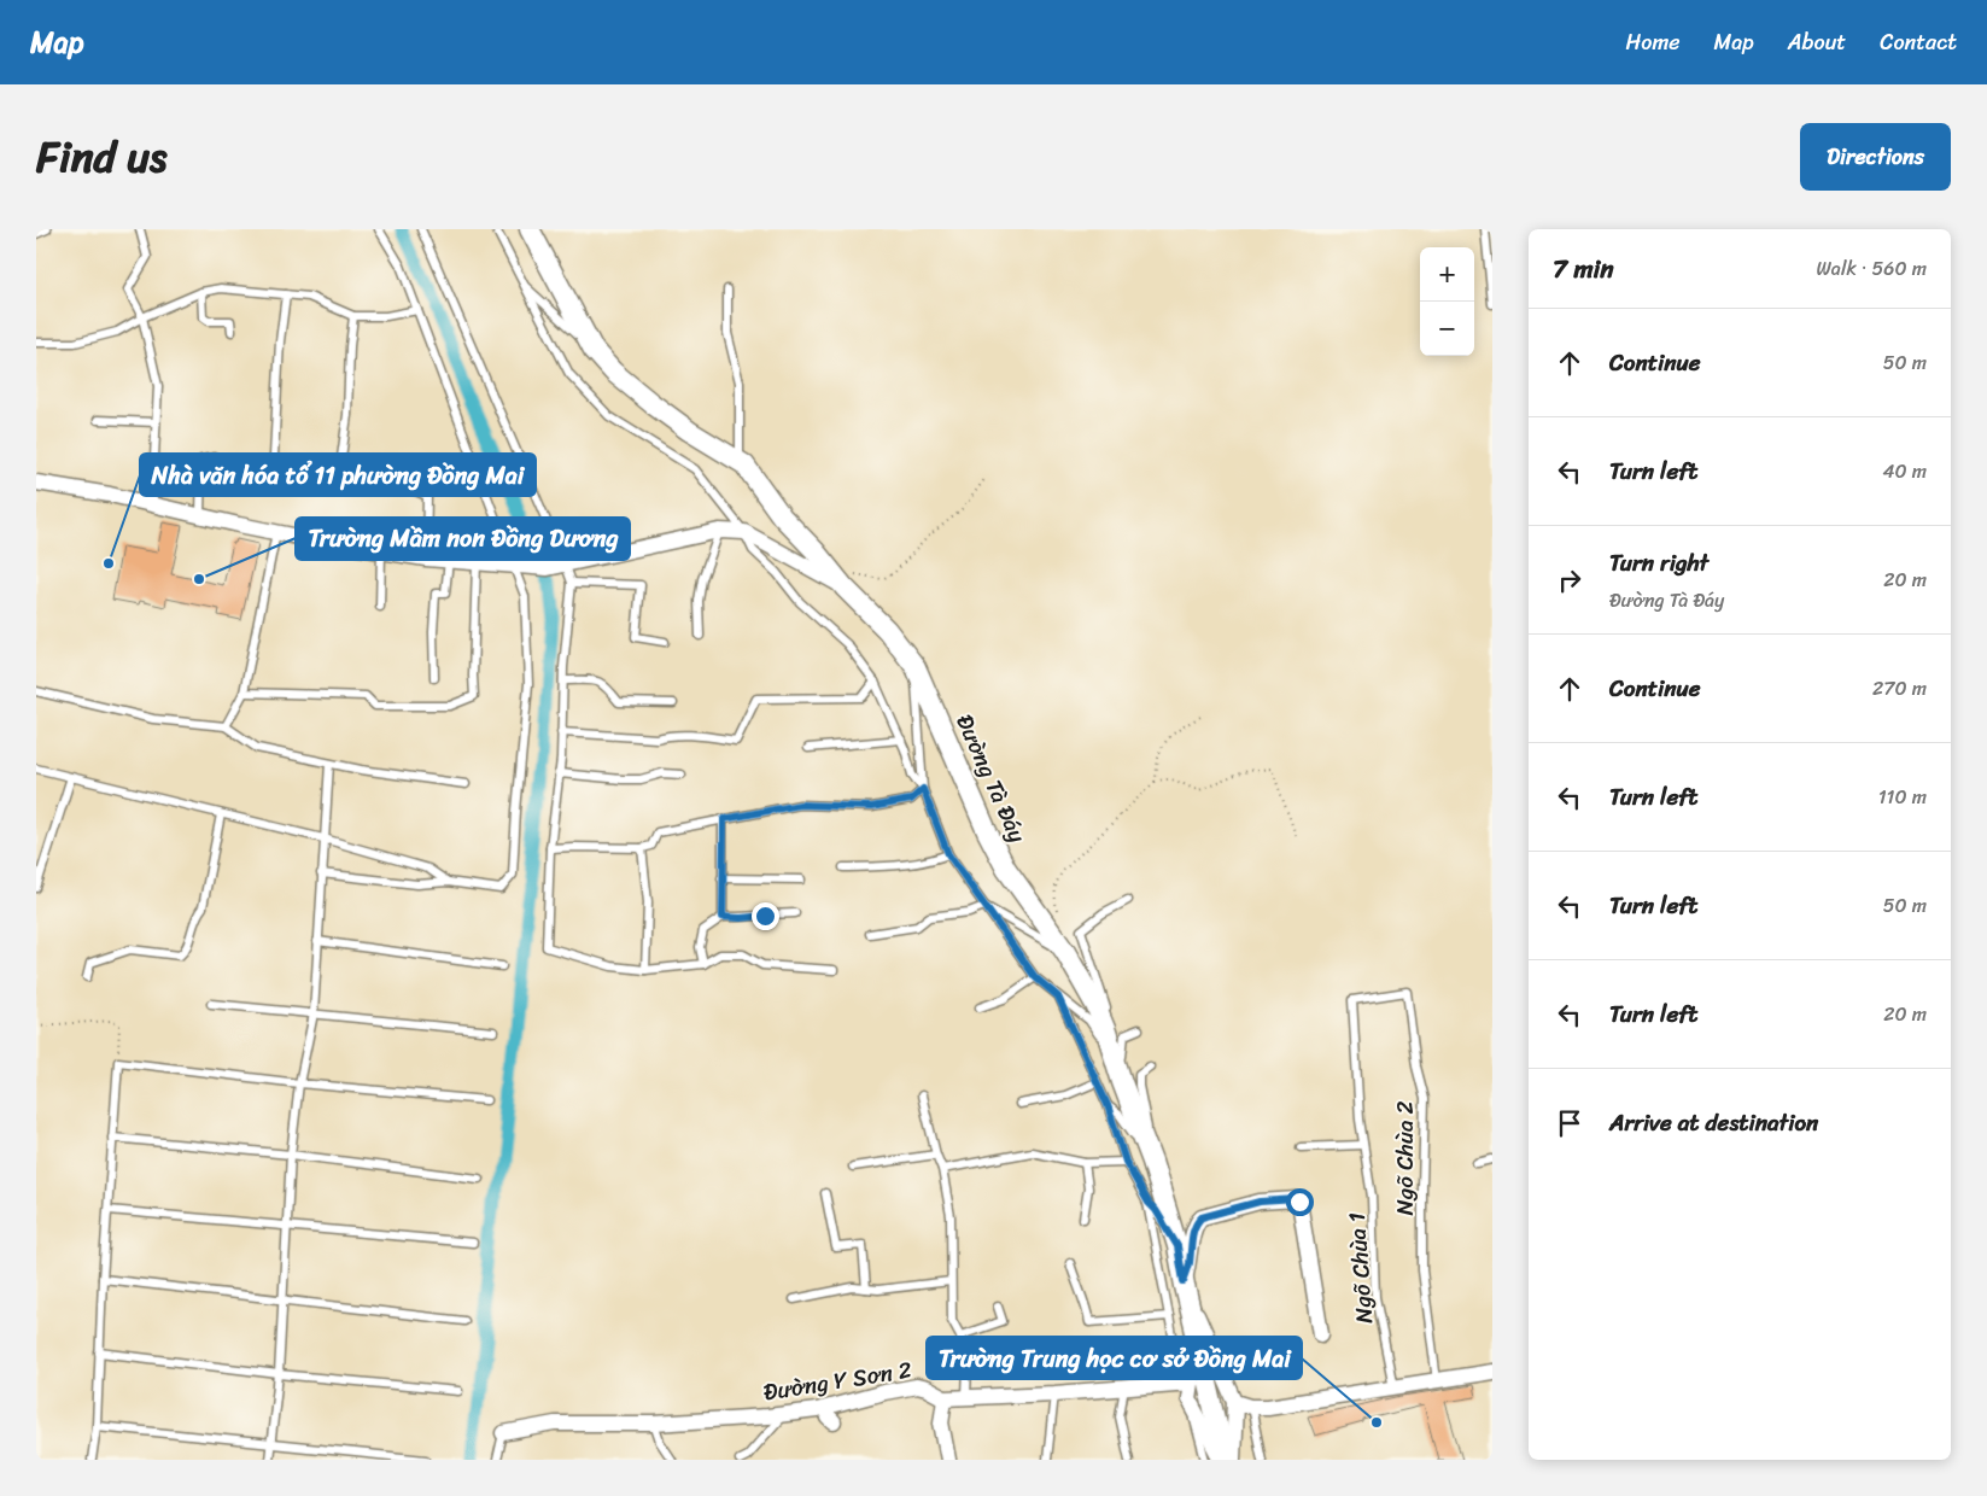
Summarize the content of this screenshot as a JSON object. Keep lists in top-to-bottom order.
{
  "streets": {
    "street": ["Đường Tà Đáy", "Đường Y Sơn 2"],
    "lane": ["Ngõ Chùa 2", "Ngõ Chùa 1"]
  },
  "crossings": [
    ["Ngõ Chùa 2", "Ngõ Chùa 1"]
  ],
  "places": ["Nhà văn hóa tổ 11 phường Đồng Mai", "Trường Mầm non Đồng Dương", "Trường Trung học cơ sở Đồng Mai"],
  "page": {
    "header": "Map",
    "nav": [
      "Home",
      "Map",
      "About",
      "Contact"
    ],
    "title": "Find us",
    "buttons": "Directions",
    "heading": ["7 min", "Walk · 560 m"],
    "map_buttons": ["+", "−"],
    "list": [
      ["Continue", "50 m"],
      ["Turn left", "40 m"],
      ["Turn right", "Đường Tà Đáy", "20 m"],
      ["Continue", "270 m"],
      ["Turn left", "110 m"],
      ["Turn left", "50 m"],
      ["Turn left", "20 m"],
      "Arrive at destination"
    ]
  }
}
